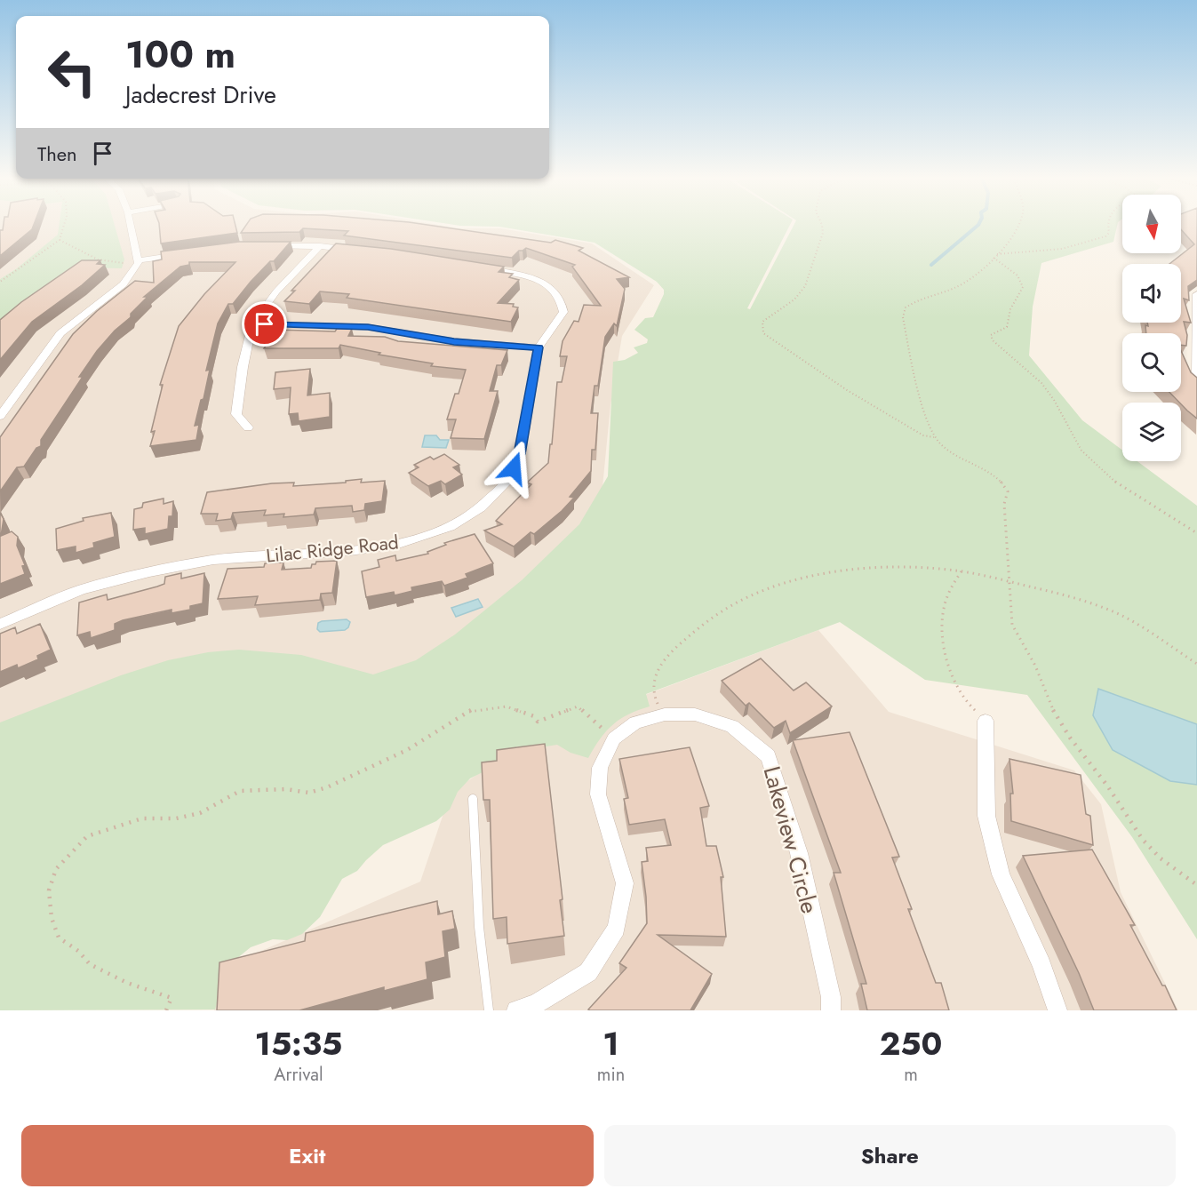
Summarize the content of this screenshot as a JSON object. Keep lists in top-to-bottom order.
{
  "streets": {
    "street": ["Lilac Ridge Road", "Lakeview Circle"]
  },
  "north": "bottom",
  "page": {
    "turn": ["100 m", "Jadecrest Drive"],
    "then": "Then",
    "eta": [
      "15:35",
      "Arrival",
      "1",
      "min",
      "250",
      "m"
    ],
    "buttons": ["Exit", "Share"]
  }
}
